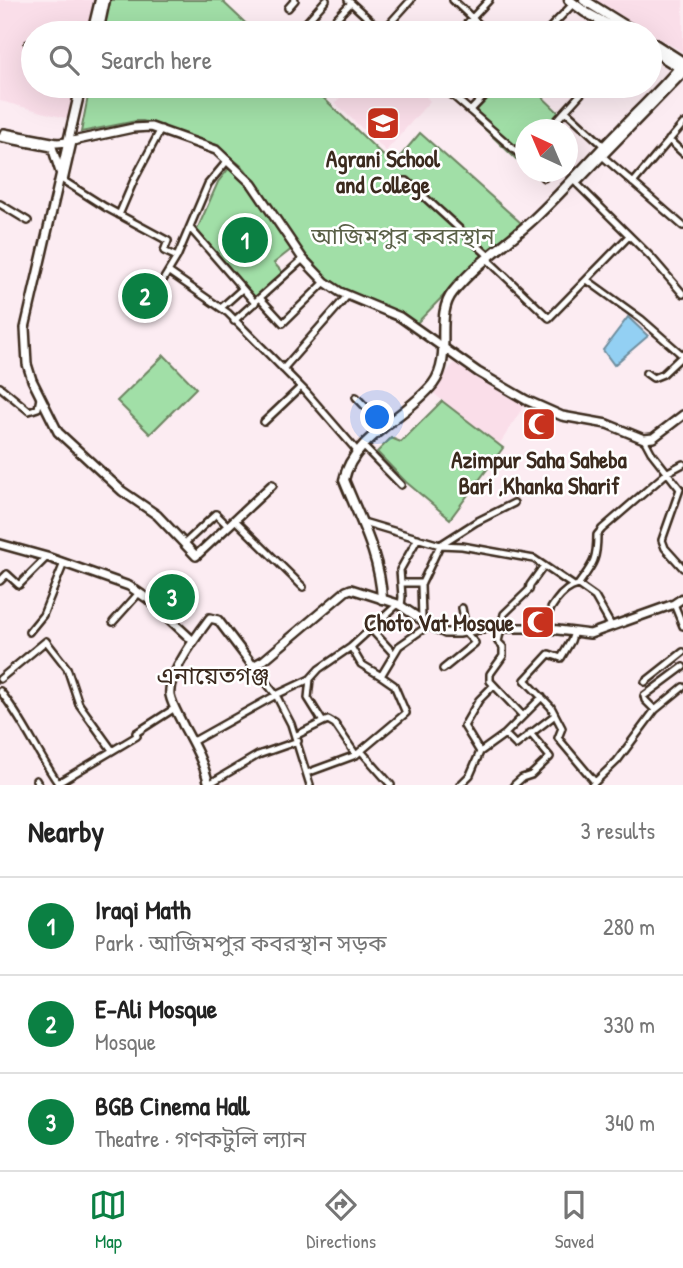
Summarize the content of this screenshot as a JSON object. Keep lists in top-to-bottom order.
{
  "districts": ["এনায়েতগঞ্জ"],
  "parks": ["আজিমপুর কবরস্থান"],
  "places": {
    "school or university": ["Agrani School and College"],
    "mosque": ["Azimpur Saha Saheba Bari ,Khanka Sharif", "Choto Vat Mosque"]
  },
  "north": "top left",
  "page": {
    "search": "Search here",
    "pins": ["1", "2", "3"],
    "heading": ["Nearby", "3 results"],
    "list": [
      {
        "mark": "1",
        "name": "Iraqi Math",
        "note": "Park · আজিমপুর কবরস্থান সড়ক",
        "value": "280 m"
      },
      {
        "mark": "2",
        "name": "E-Ali Mosque",
        "note": "Mosque",
        "value": "330 m"
      },
      {
        "mark": "3",
        "name": "BGB Cinema Hall",
        "note": "Theatre · গণকটুলি ল্যান",
        "value": "340 m"
      }
    ],
    "nav": ["Map", "Directions", "Saved"]
  }
}
